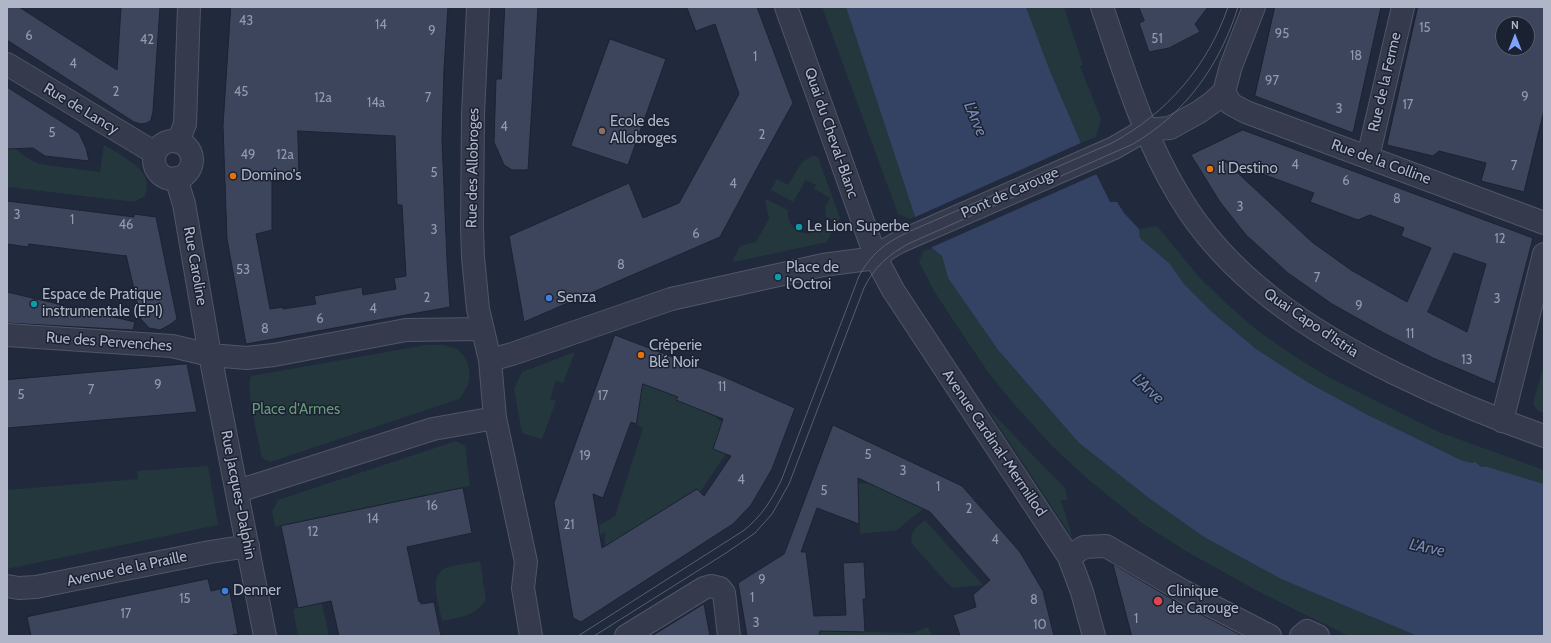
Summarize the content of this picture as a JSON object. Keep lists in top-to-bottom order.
{
  "streets": {
    "street": [
      "Rue de la Ferme",
      "Rue de Lancy",
      "Quai du Cheval-Blanc",
      "Rue de la Colline",
      "Rue des Allobroges",
      "Pont de Carouge",
      "Rue Caroline",
      "Quai Capo d'Istria",
      "Rue des Pervenches",
      "Avenue Cardinal-Mermillod",
      "Rue Jacques-Dalphin",
      "Avenue de la Praille"
    ]
  },
  "crossings": [
    ["Rue de la Ferme", "Rue de la Colline"],
    ["Rue de Lancy", "Rue Caroline"],
    ["Quai du Cheval-Blanc", "Pont de Carouge"],
    ["Quai du Cheval-Blanc", "Avenue Cardinal-Mermillod"],
    ["Pont de Carouge", "Quai Capo d'Istria"],
    ["Pont de Carouge", "Avenue Cardinal-Mermillod"],
    ["Rue Caroline", "Rue des Pervenches"],
    ["Rue Caroline", "Rue Jacques-Dalphin"],
    ["Rue des Pervenches", "Rue Jacques-Dalphin"],
    ["Rue Jacques-Dalphin", "Avenue de la Praille"]
  ],
  "water": ["L'Arve"],
  "parks": ["Place d'Armes"],
  "places": [
    "Ecole des Allobroges",
    "il Destino",
    "Domino's",
    "Le Lion Superbe",
    "Place de l'Octroi",
    "Senza",
    "Espace de Pratique instrumentale (EPI)",
    "Crêperie Blé Noir",
    "Denner",
    "Clinique de Carouge"
  ],
  "house_numbers": [
    "43",
    "14",
    "15",
    "9",
    "95",
    "6",
    "51",
    "42",
    "18",
    "1",
    "4",
    "97",
    "2",
    "45",
    "9",
    "12a",
    "7",
    "14a",
    "17",
    "3",
    "4",
    "5",
    "2",
    "49",
    "12a",
    "4",
    "7",
    "5",
    "6",
    "4",
    "8",
    "3",
    "3",
    "1",
    "46",
    "3",
    "6",
    "12",
    "8",
    "53",
    "7",
    "2",
    "3",
    "9",
    "4",
    "6",
    "8",
    "11",
    "13",
    "9",
    "11",
    "7",
    "5",
    "17",
    "5",
    "19",
    "3",
    "4",
    "1",
    "5",
    "16",
    "2",
    "14",
    "21",
    "12",
    "4",
    "9",
    "1",
    "15",
    "8",
    "17",
    "1",
    "3",
    "10"
  ],
  "north": "top"
}
